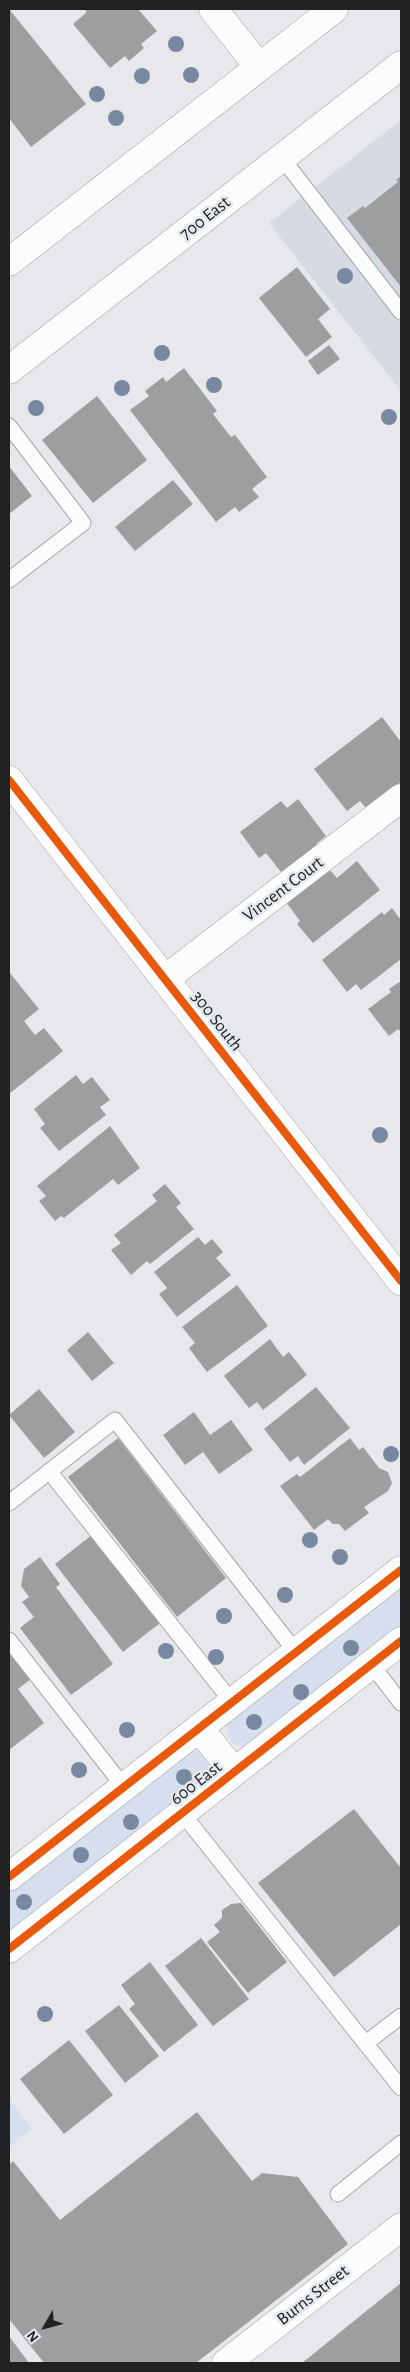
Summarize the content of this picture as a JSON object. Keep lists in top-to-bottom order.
{
  "streets": {
    "street": [
      "700 East",
      "Vincent Court",
      "300 South",
      "600 East",
      "Burns Street"
    ]
  },
  "crossings": [
    ["Vincent Court", "300 South"]
  ],
  "north": "bottom left"
}
